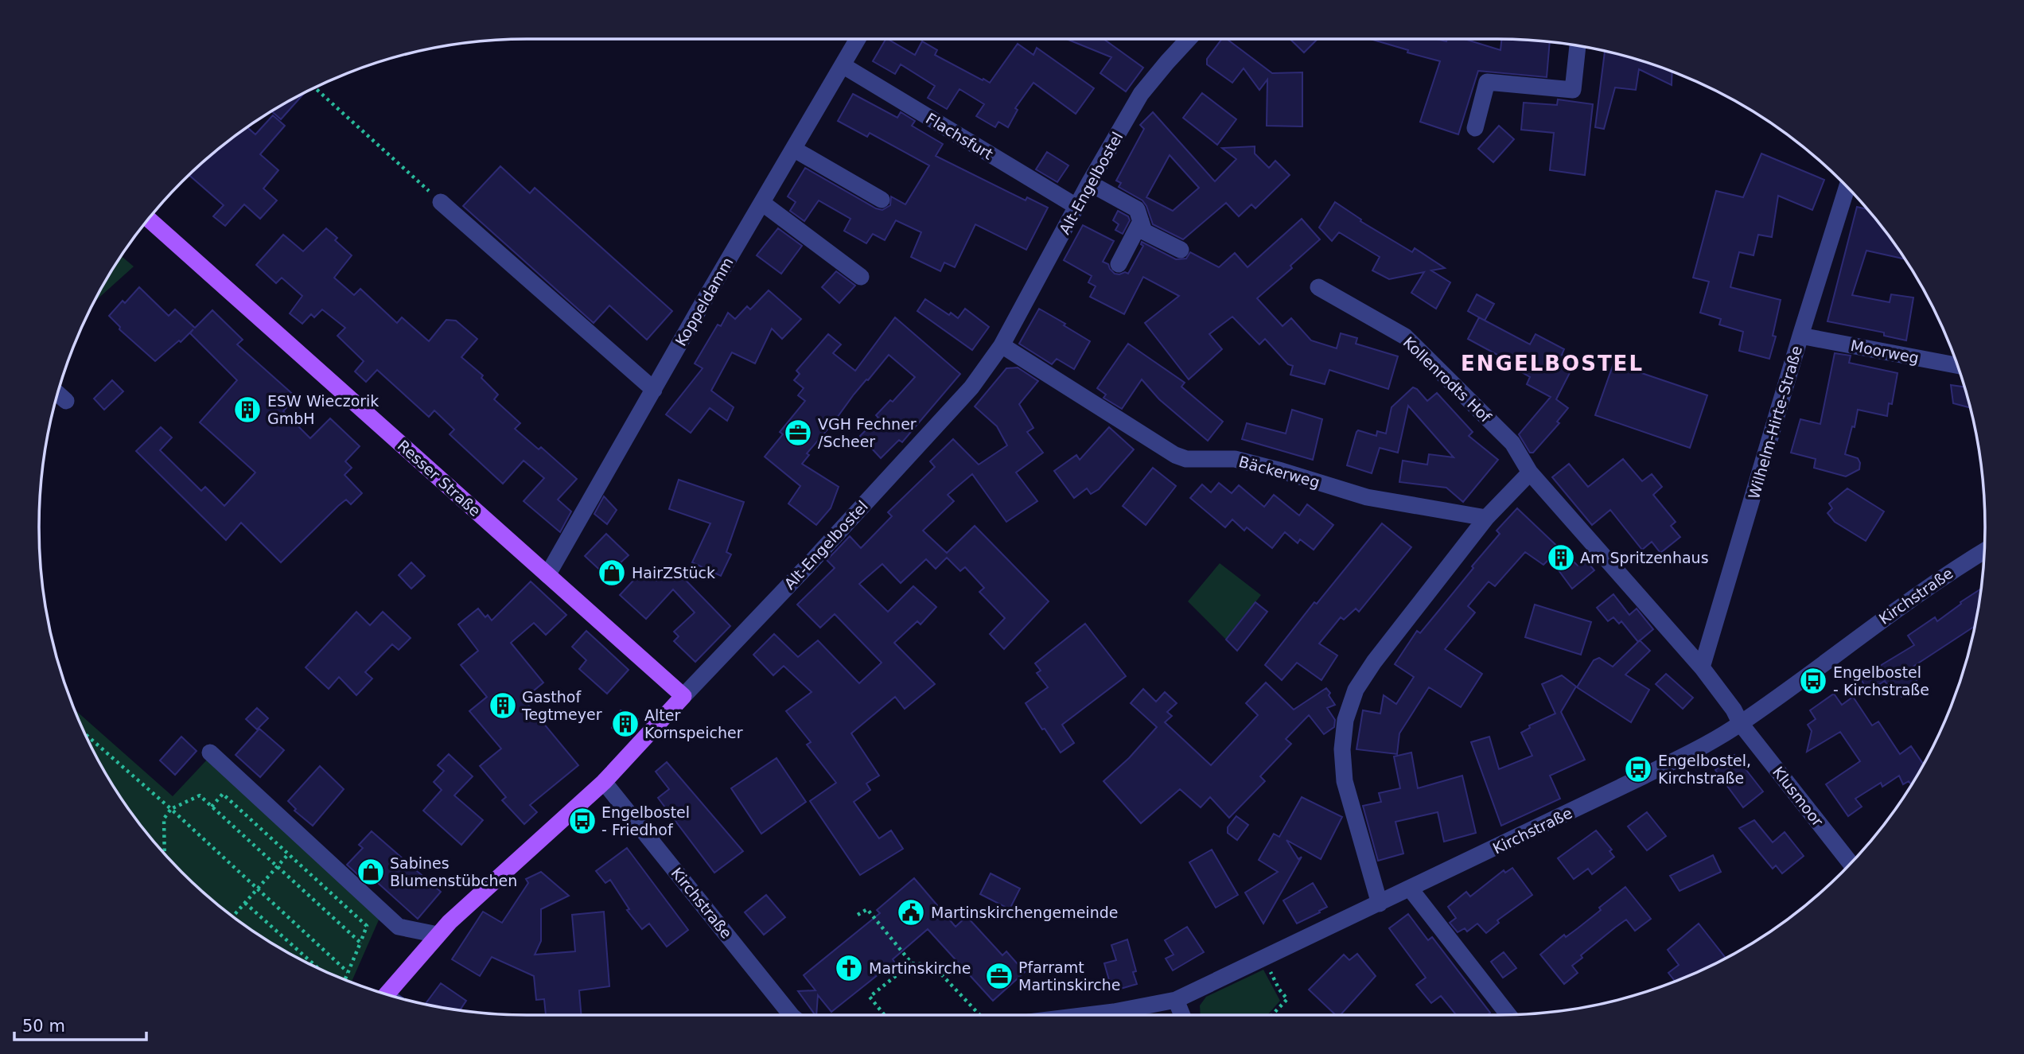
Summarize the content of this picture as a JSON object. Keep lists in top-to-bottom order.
{
  "streets": {
    "main road": ["Alt-Engelbostel", "Resser Straße"],
    "street": [
      "Flachsfurt",
      "Koppeldamm",
      "Moorweg",
      "Kollenrodts Hof",
      "Wilhelm-Hirte-Straße",
      "Bäckerweg",
      "Kirchstraße",
      "Klusmoor"
    ]
  },
  "crossings": [
    ["Flachsfurt", "Alt-Engelbostel"],
    ["Flachsfurt", "Koppeldamm"],
    ["Alt-Engelbostel", "Bäckerweg"],
    ["Alt-Engelbostel", "Resser Straße"],
    ["Alt-Engelbostel", "Kirchstraße"],
    ["Koppeldamm", "Resser Straße"],
    ["Moorweg", "Wilhelm-Hirte-Straße"],
    ["Kirchstraße", "Klusmoor"]
  ],
  "districts": ["ENGELBOSTEL"],
  "places": {
    "building": [
      "ESW Wieczorik GmbH",
      "Am Spritzenhaus",
      "Gasthof Tegtmeyer",
      "Alter Kornspeicher"
    ],
    "office": ["VGH Fechner /Scheer", "Pfarramt Martinskirche"],
    "shop": ["HairZStück", "Sabines Blumenstübchen"],
    "bus stop": ["Engelbostel - Kirchstraße", "Engelbostel, Kirchstraße", "Engelbostel - Friedhof"],
    "public building": ["Martinskirchengemeinde"],
    "church": ["Martinskirche"]
  },
  "scale_bar": "50 m"
}
